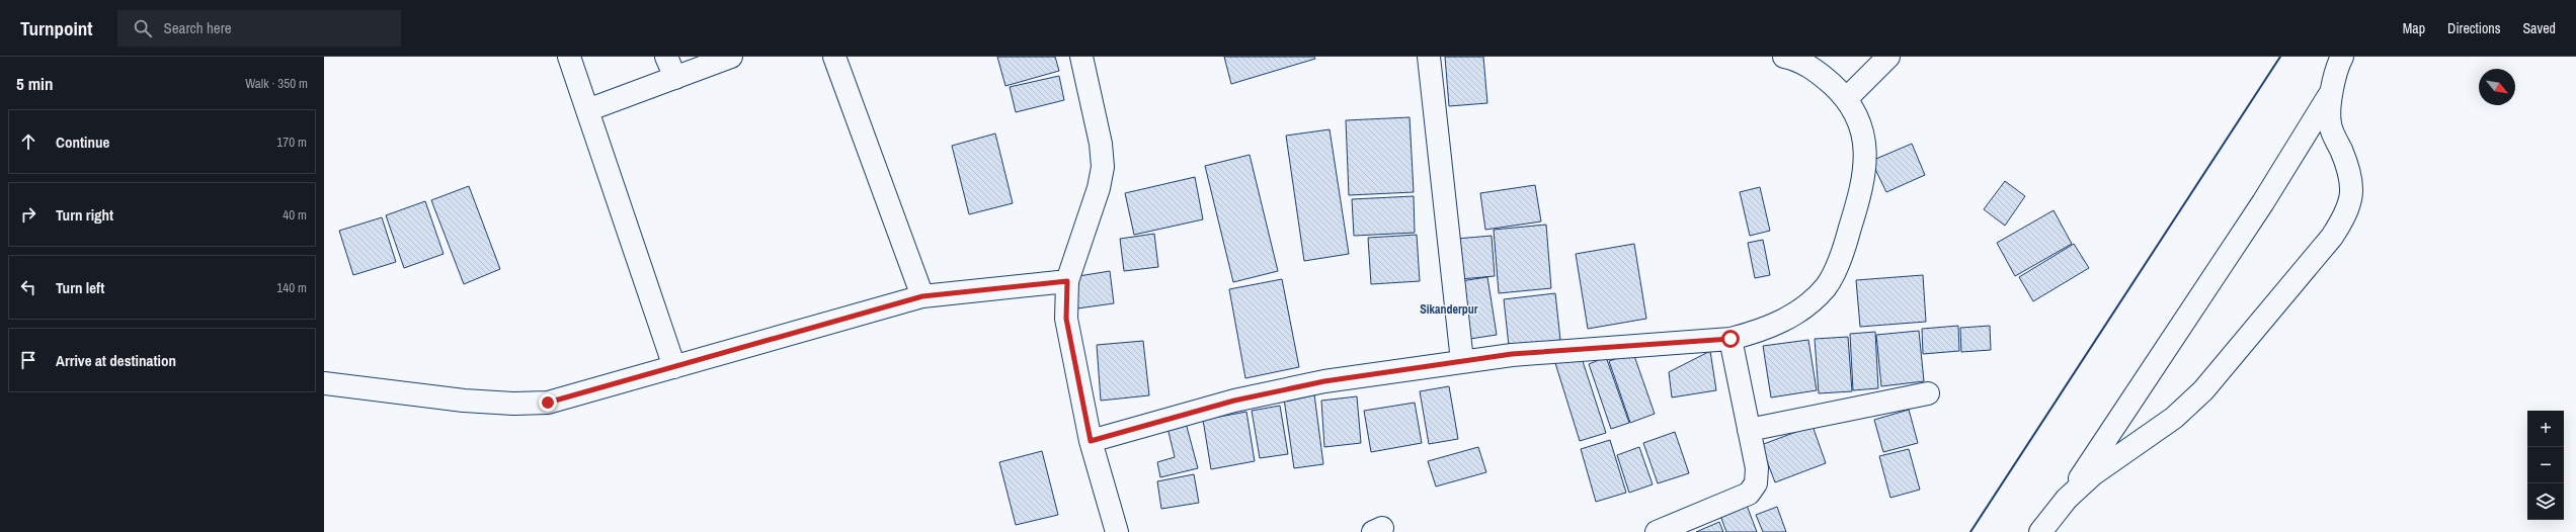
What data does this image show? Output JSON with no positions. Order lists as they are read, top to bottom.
{
  "districts": ["Sikanderpur"],
  "north": "bottom right",
  "page": {
    "header": "Turnpoint",
    "search": "Search here",
    "nav": ["Map", "Directions", "Saved"],
    "heading": ["5 min", "Walk · 350 m"],
    "list": [
      ["Continue", "170 m"],
      ["Turn right", "40 m"],
      ["Turn left", "140 m"],
      "Arrive at destination"
    ],
    "map_buttons": ["+", "−"]
  }
}
